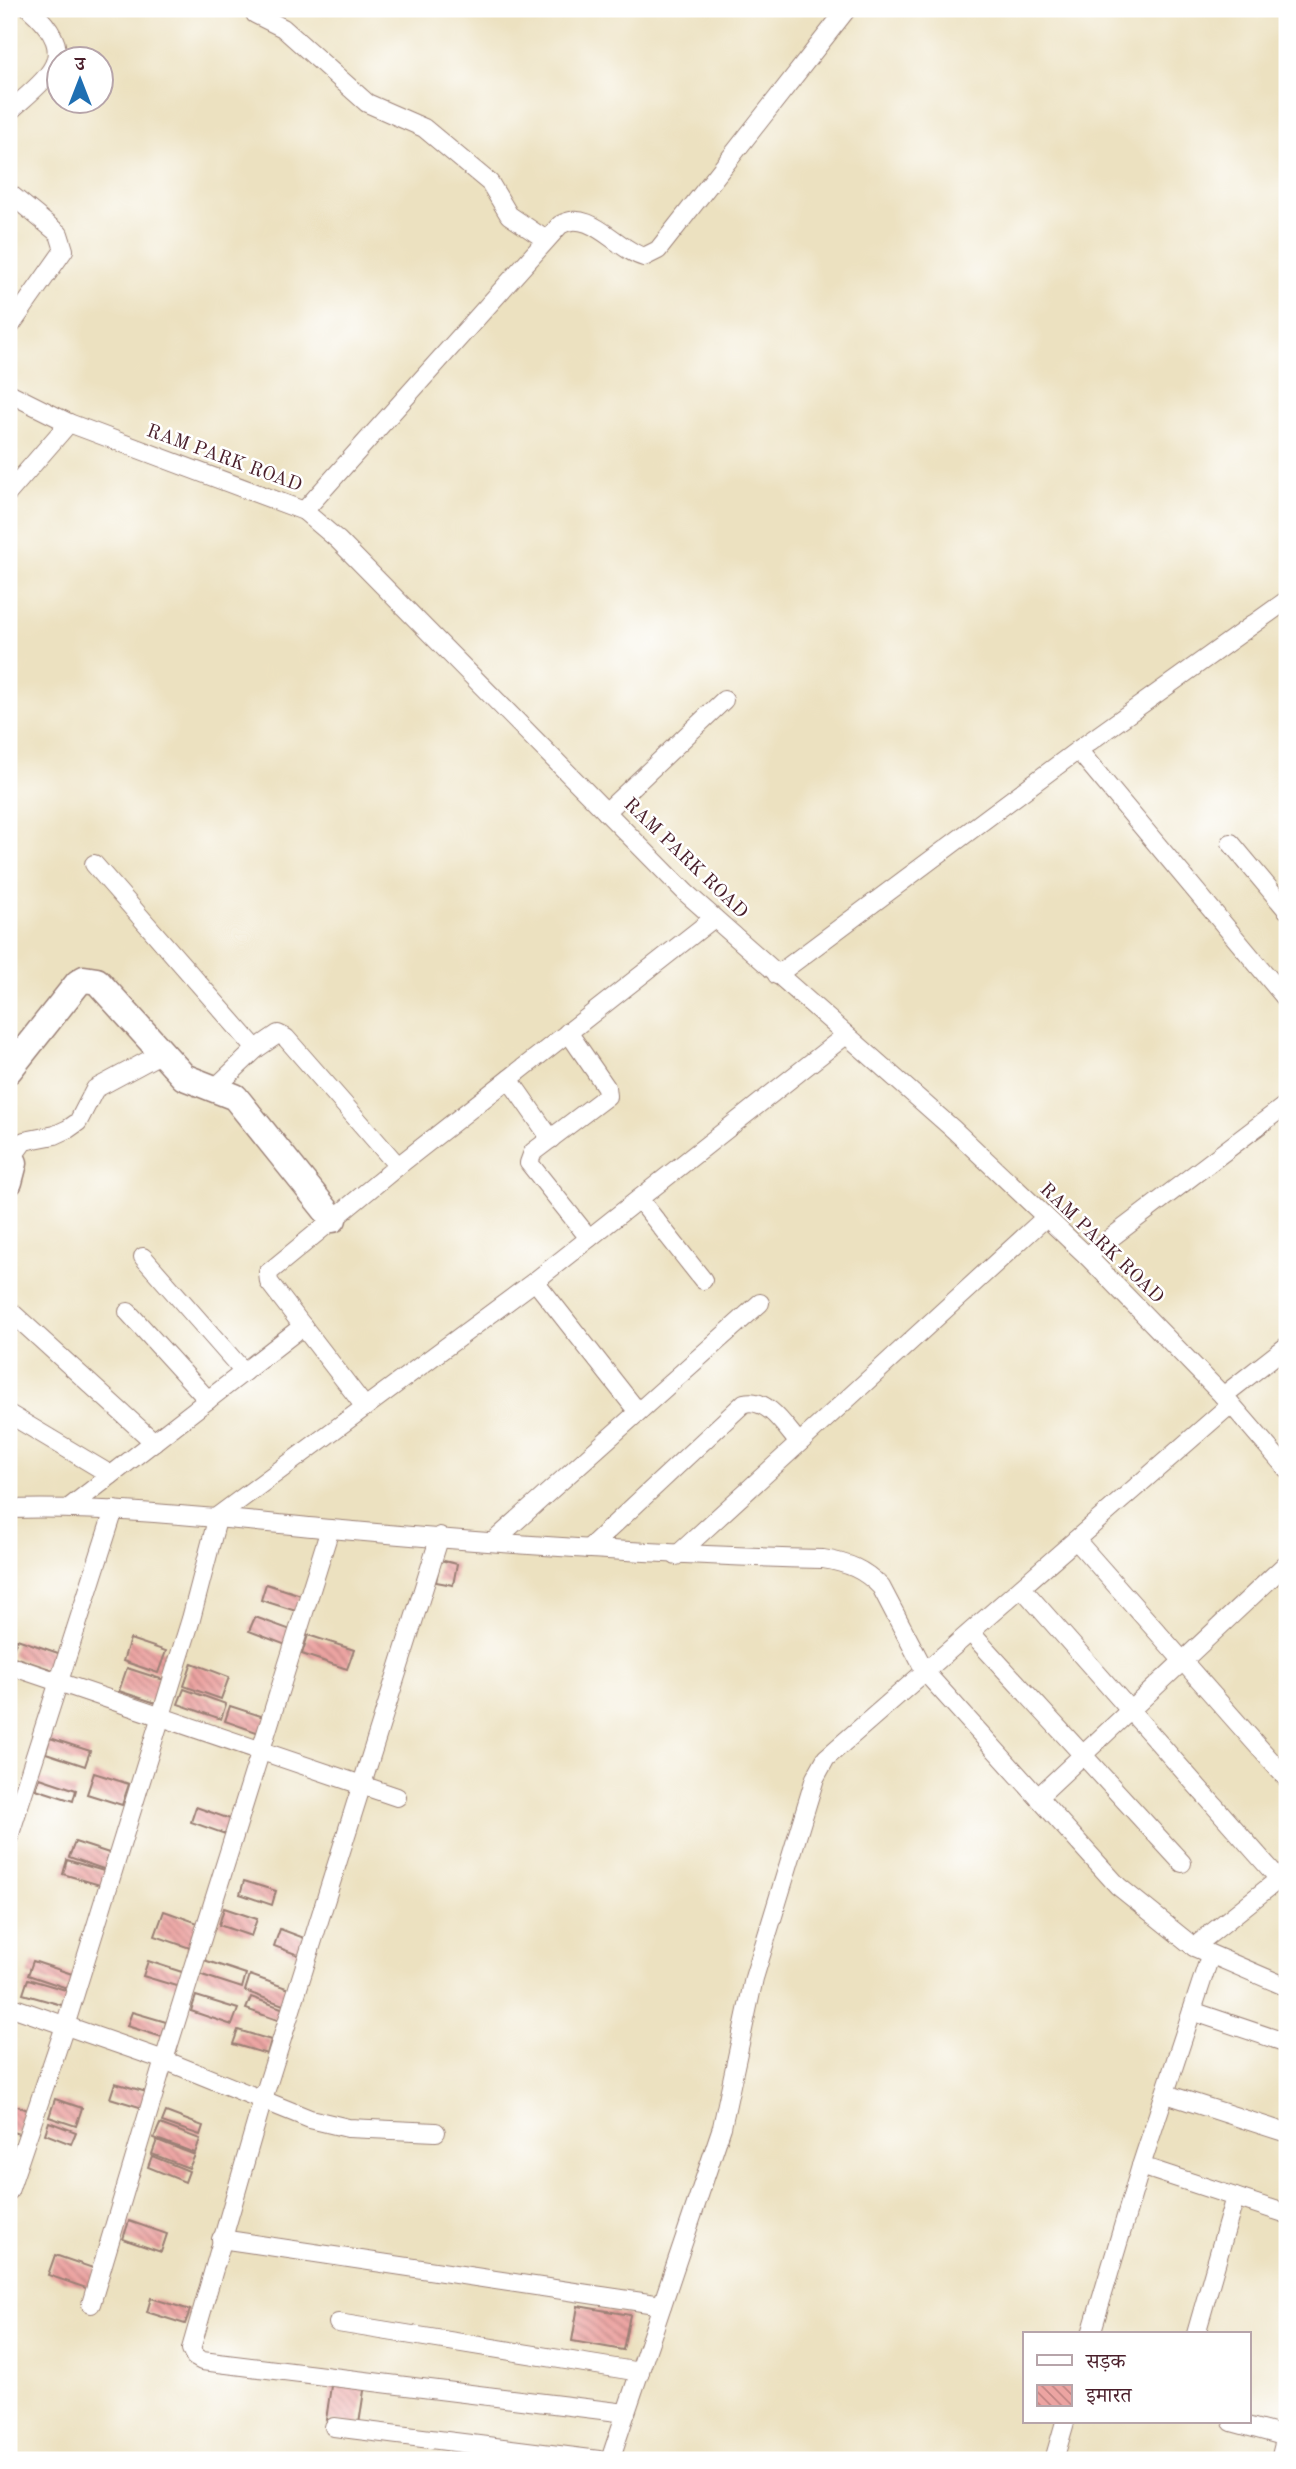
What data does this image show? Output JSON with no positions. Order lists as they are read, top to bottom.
{
  "streets": {
    "street": ["RAM PARK ROAD"]
  },
  "legend": ["सड़क", "इमारत"],
  "north": "top"
}
